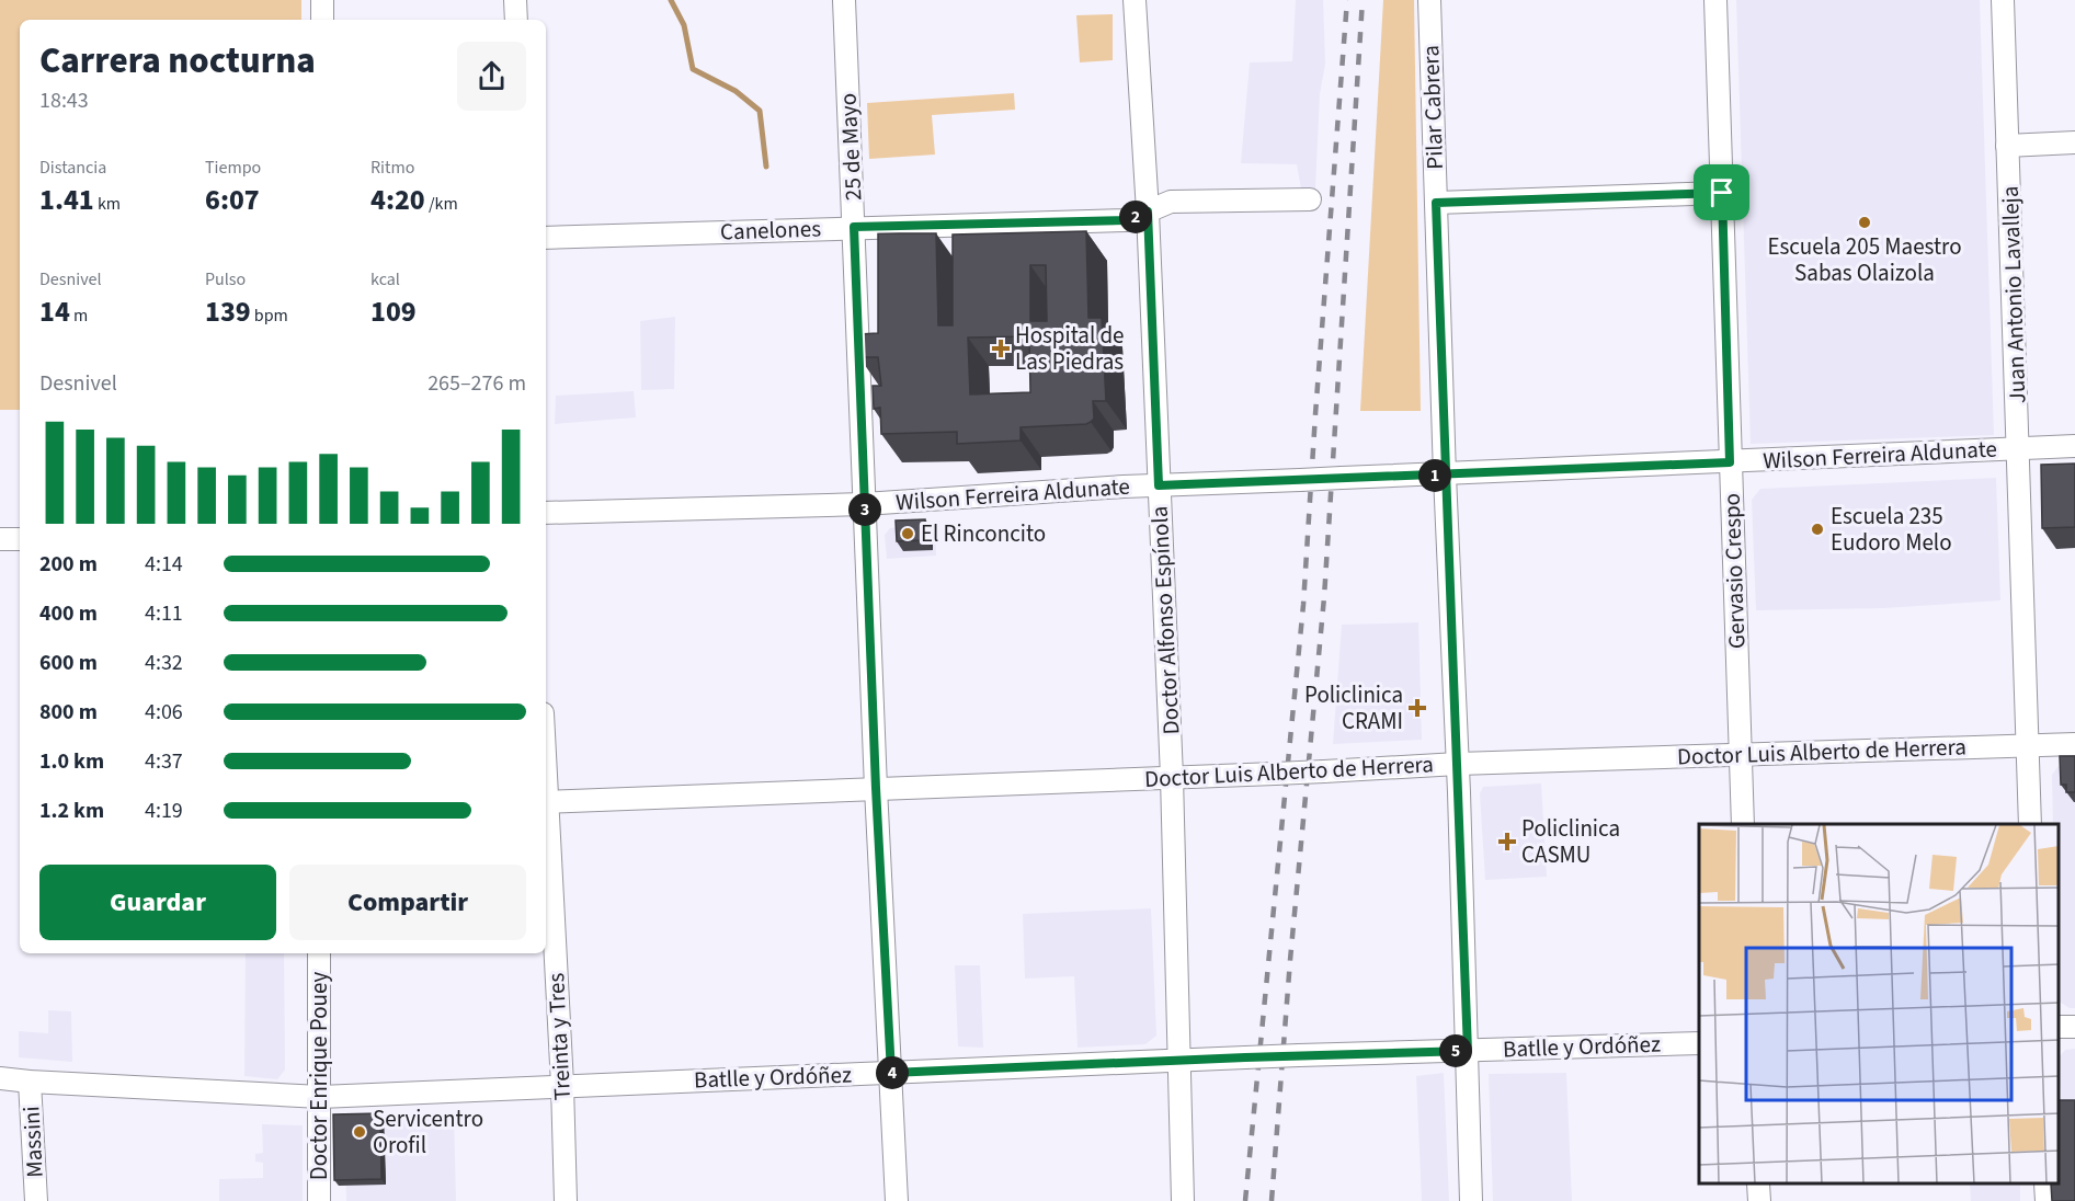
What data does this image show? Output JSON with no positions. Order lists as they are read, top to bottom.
{
  "streets": {
    "street": [
      "Pilar Cabrera",
      "25 de Mayo",
      "Canelones",
      "Juan Antonio Lavalleja",
      "Wilson Ferreira Aldunate",
      "Gervasio Crespo",
      "Doctor Alfonso Espínola",
      "Doctor Luis Alberto de Herrera",
      "Treinta y Tres",
      "Batlle y Ordóñez",
      "Doctor Enrique Pouey",
      "Massini"
    ]
  },
  "crossings": [
    ["Pilar Cabrera", "Wilson Ferreira Aldunate"],
    ["Pilar Cabrera", "Doctor Luis Alberto de Herrera"],
    ["Pilar Cabrera", "Batlle y Ordóñez"],
    ["25 de Mayo", "Canelones"],
    ["25 de Mayo", "Wilson Ferreira Aldunate"],
    ["25 de Mayo", "Doctor Luis Alberto de Herrera"],
    ["25 de Mayo", "Batlle y Ordóñez"],
    ["Canelones", "Doctor Alfonso Espínola"],
    ["Juan Antonio Lavalleja", "Wilson Ferreira Aldunate"],
    ["Juan Antonio Lavalleja", "Doctor Luis Alberto de Herrera"],
    ["Wilson Ferreira Aldunate", "Gervasio Crespo"],
    ["Wilson Ferreira Aldunate", "Doctor Alfonso Espínola"],
    ["Gervasio Crespo", "Doctor Luis Alberto de Herrera"],
    ["Doctor Alfonso Espínola", "Doctor Luis Alberto de Herrera"],
    ["Doctor Alfonso Espínola", "Batlle y Ordóñez"],
    ["Treinta y Tres", "Batlle y Ordóñez"],
    ["Batlle y Ordóñez", "Doctor Enrique Pouey"],
    ["Batlle y Ordóñez", "Massini"]
  ],
  "places": {
    "other": [
      "Escuela 205 Maestro Sabas Olaizola",
      "Escuela 235 Eudoro Melo",
      "El Rinconcito",
      "Servicentro Orofil"
    ],
    "health": ["Hospital de Las Piedras", "Policlinica CRAMI", "Policlinica CASMU"]
  },
  "page": {
    "heading": ["Carrera nocturna", "18:43"],
    "stats": [
      ["Distancia", "1.41 km"],
      ["Tiempo", "6:07"],
      ["Ritmo", "4:20 /km"],
      ["Desnivel", "14 m"],
      ["Pulso", "139 bpm"],
      ["kcal", "109"]
    ],
    "pins": [
      "2",
      "1",
      "3",
      "5",
      "4"
    ],
    "chart": ["Desnivel", "265–276 m"],
    "list": [
      {
        "name": "200 m",
        "note": "4:14"
      },
      {
        "name": "400 m",
        "note": "4:11"
      },
      {
        "name": "600 m",
        "note": "4:32"
      },
      {
        "name": "800 m",
        "note": "4:06"
      },
      {
        "name": "1.0 km",
        "note": "4:37"
      },
      {
        "name": "1.2 km",
        "note": "4:19"
      }
    ],
    "buttons": ["Guardar", "Compartir"]
  }
}
